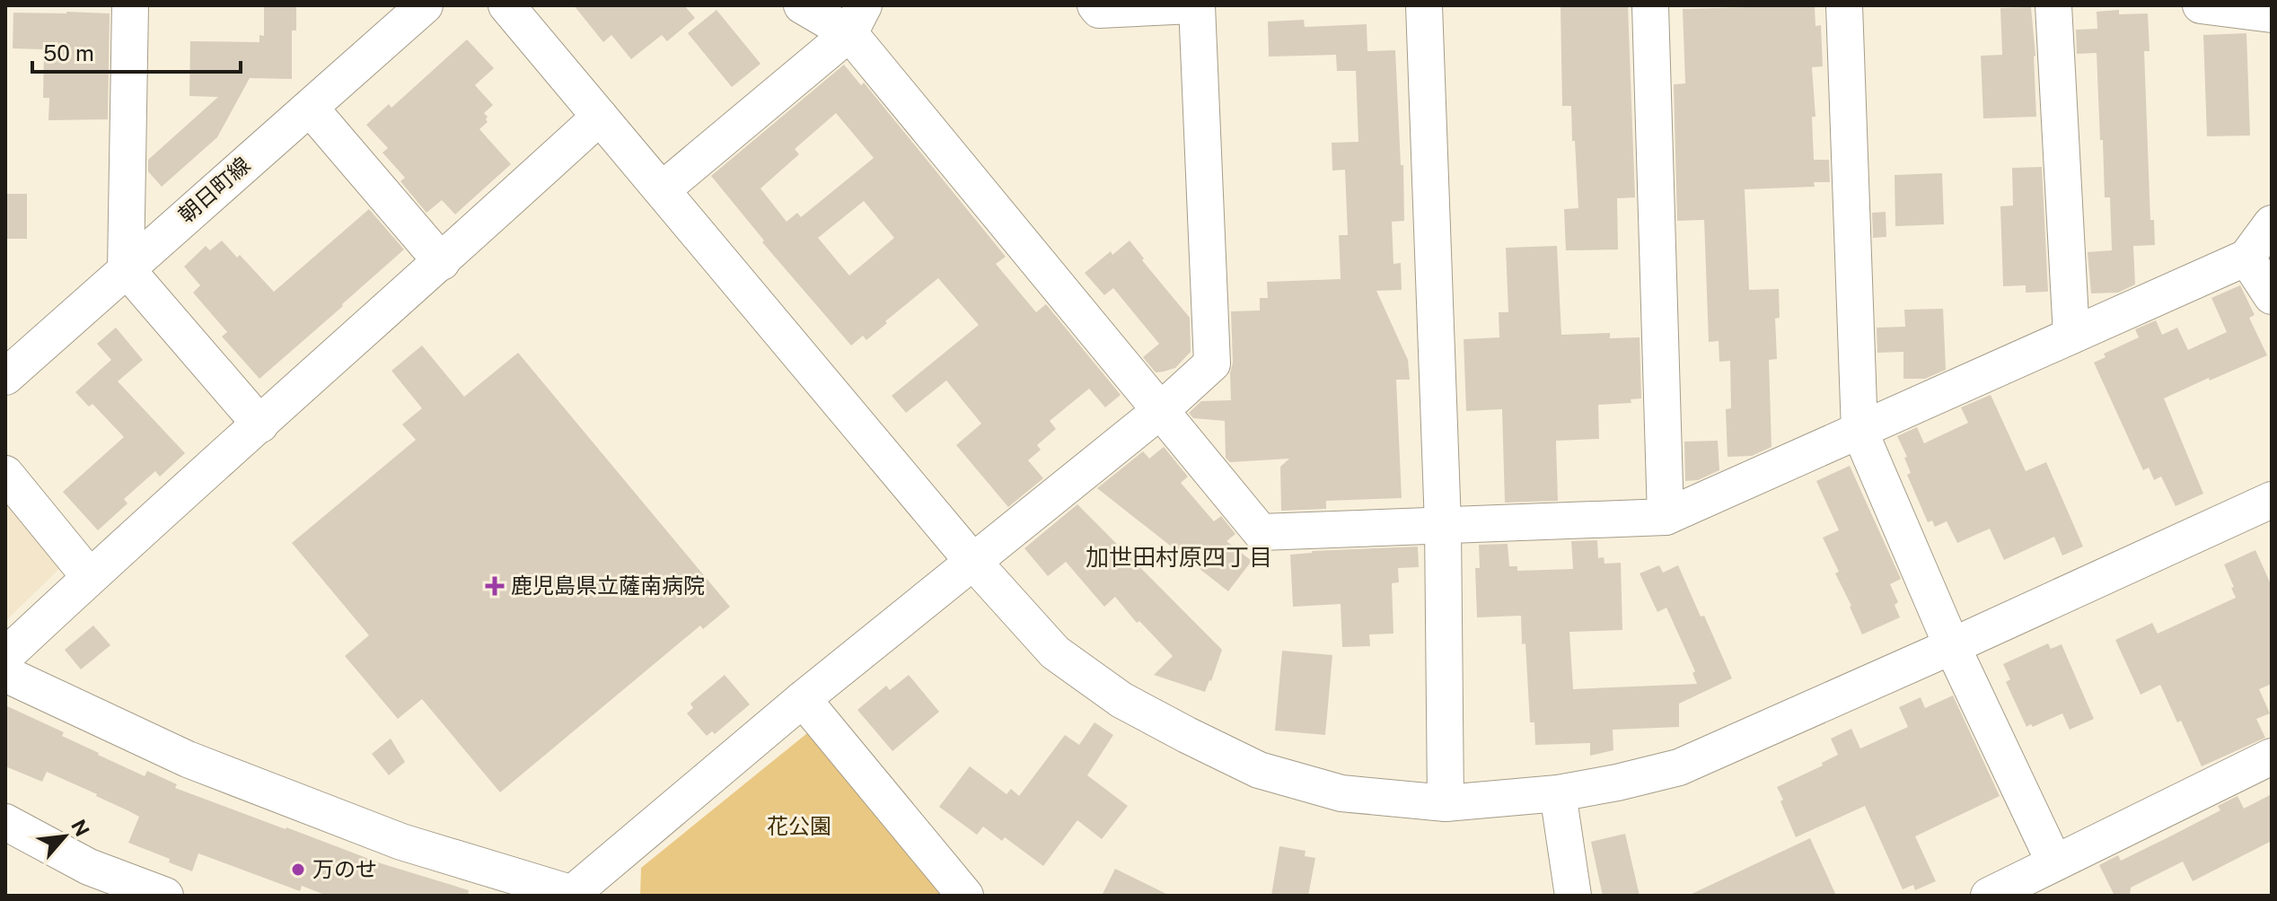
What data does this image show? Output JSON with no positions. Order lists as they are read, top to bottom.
{
  "streets": {
    "street": ["朝日町線"]
  },
  "districts": ["加世田村原四丁目"],
  "parks": ["花公園"],
  "places": {
    "health": ["鹿児島県立薩南病院"],
    "other": ["万のせ"]
  },
  "scale_bar": "50 m",
  "north": "top right"
}
